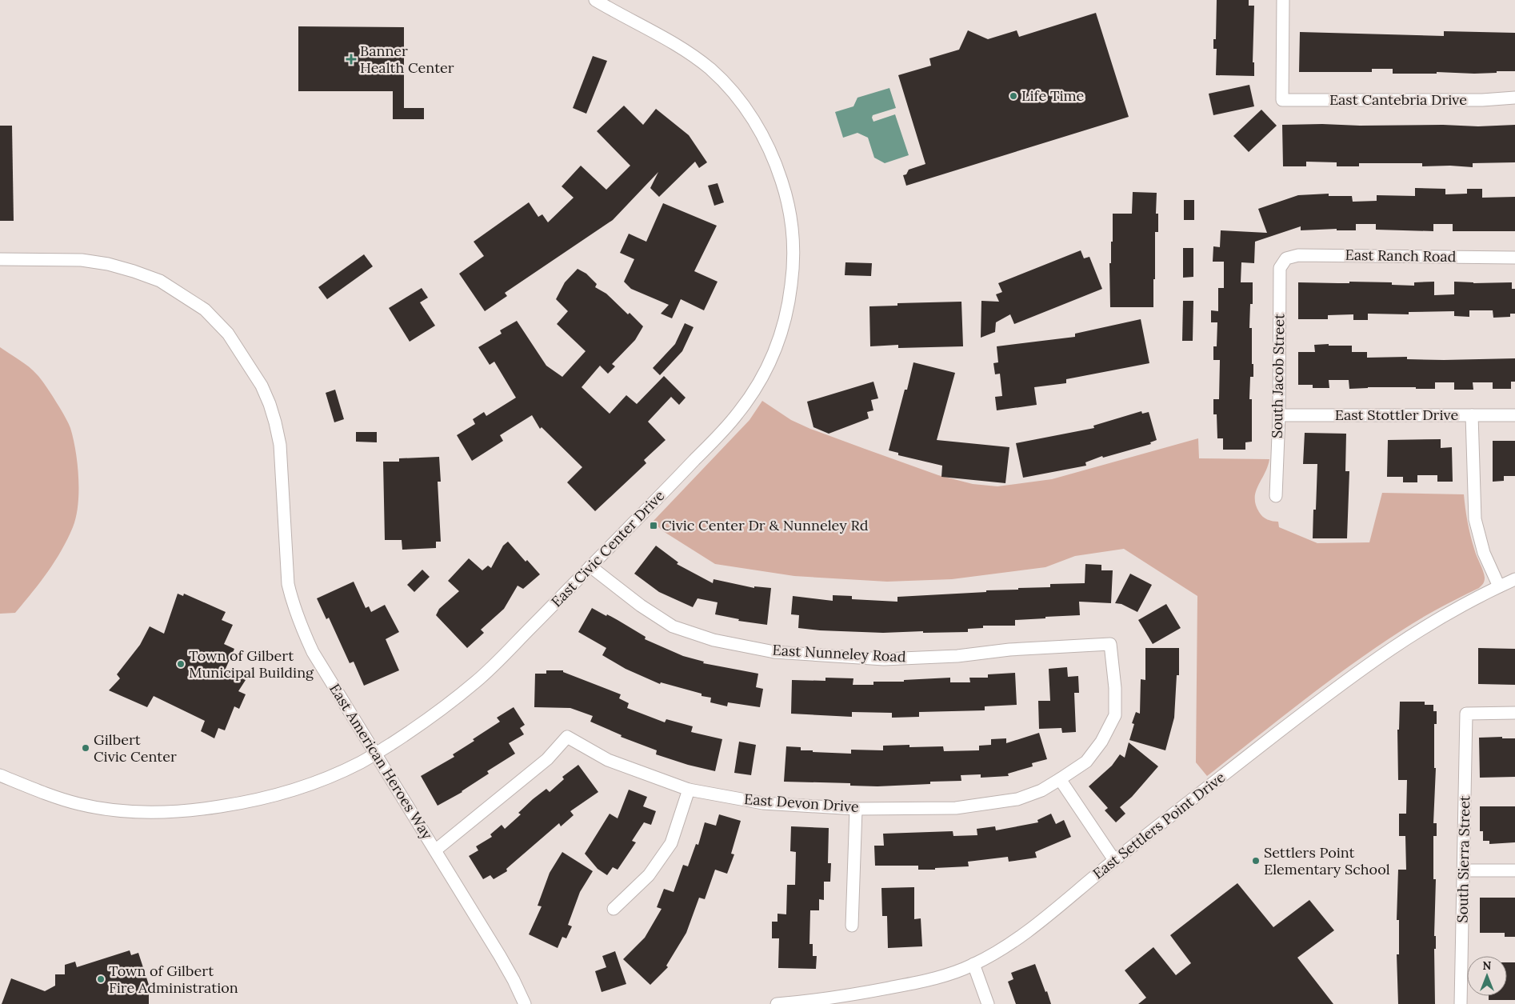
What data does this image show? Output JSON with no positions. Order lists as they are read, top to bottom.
{
  "streets": {
    "street": [
      "East Cantebria Drive",
      "East Ranch Road",
      "South Jacob Street",
      "East Stottler Drive",
      "East Civic Center Drive",
      "East Nunneley Road",
      "East American Heroes Way",
      "East Devon Drive",
      "East Settlers Point Drive",
      "South Sierra Street"
    ]
  },
  "crossings": [
    ["East Ranch Road", "South Jacob Street"],
    ["South Jacob Street", "East Stottler Drive"],
    ["East Civic Center Drive", "East Nunneley Road"],
    ["East Civic Center Drive", "East American Heroes Way"],
    ["East Nunneley Road", "East Devon Drive"],
    ["East American Heroes Way", "East Devon Drive"]
  ],
  "places": {
    "health": ["Banner Health Center"],
    "other": [
      "Life Time",
      "Town of Gilbert Municipal Building",
      "Gilbert Civic Center",
      "Settlers Point Elementary School",
      "Town of Gilbert Fire Administration"
    ],
    "transit": ["Civic Center Dr & Nunneley Rd"]
  },
  "north": "top"
}
